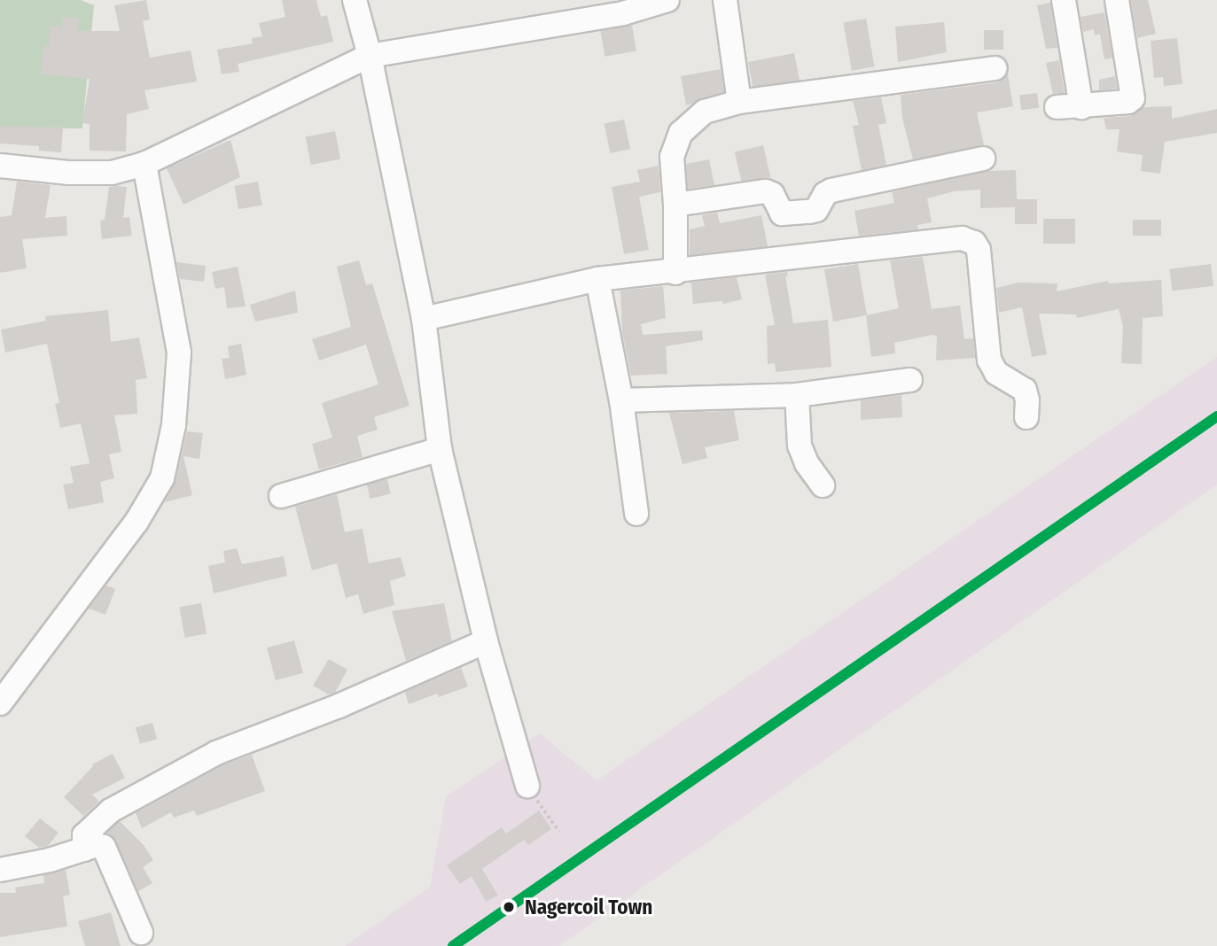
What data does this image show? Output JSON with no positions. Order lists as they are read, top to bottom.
{
  "places": ["Nagercoil Town"]
}
